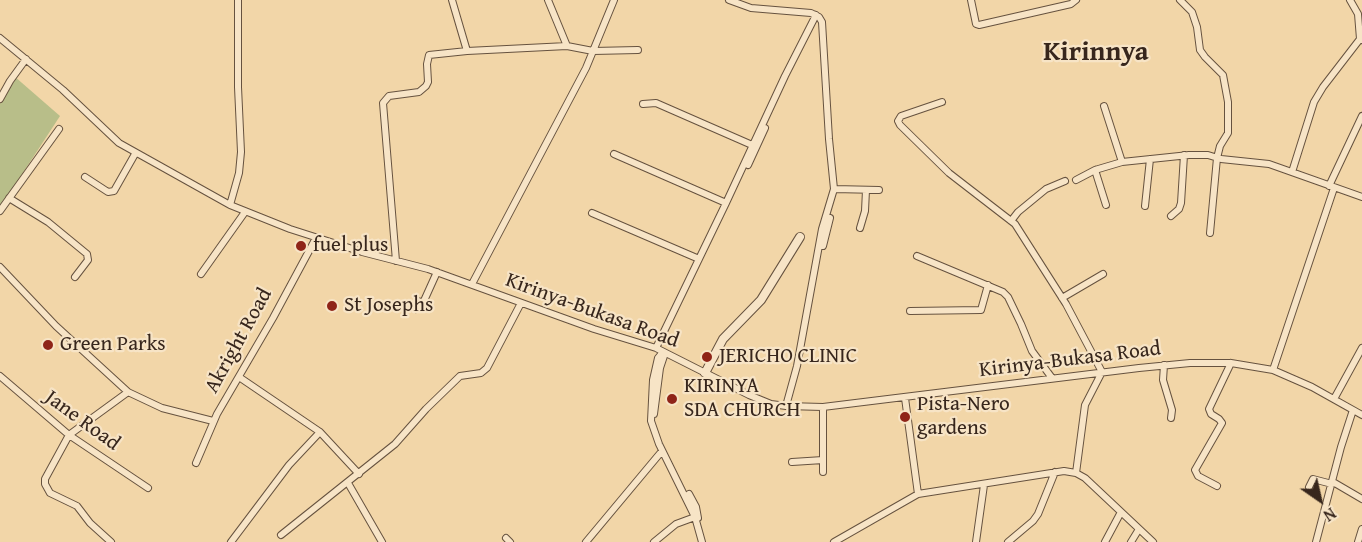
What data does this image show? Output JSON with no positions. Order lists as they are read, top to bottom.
{
  "streets": {
    "street": ["Kirinya-Bukasa Road", "Akright Road", "Jane Road"]
  },
  "crossings": [
    ["Kirinya-Bukasa Road", "Akright Road"]
  ],
  "districts": ["Kirinnya"],
  "places": [
    "fuel plus",
    "St Josephs",
    "Green Parks",
    "JERICHO CLINIC",
    "KIRINYA SDA CHURCH",
    "Pista-Nero gardens"
  ],
  "north": "bottom right"
}
